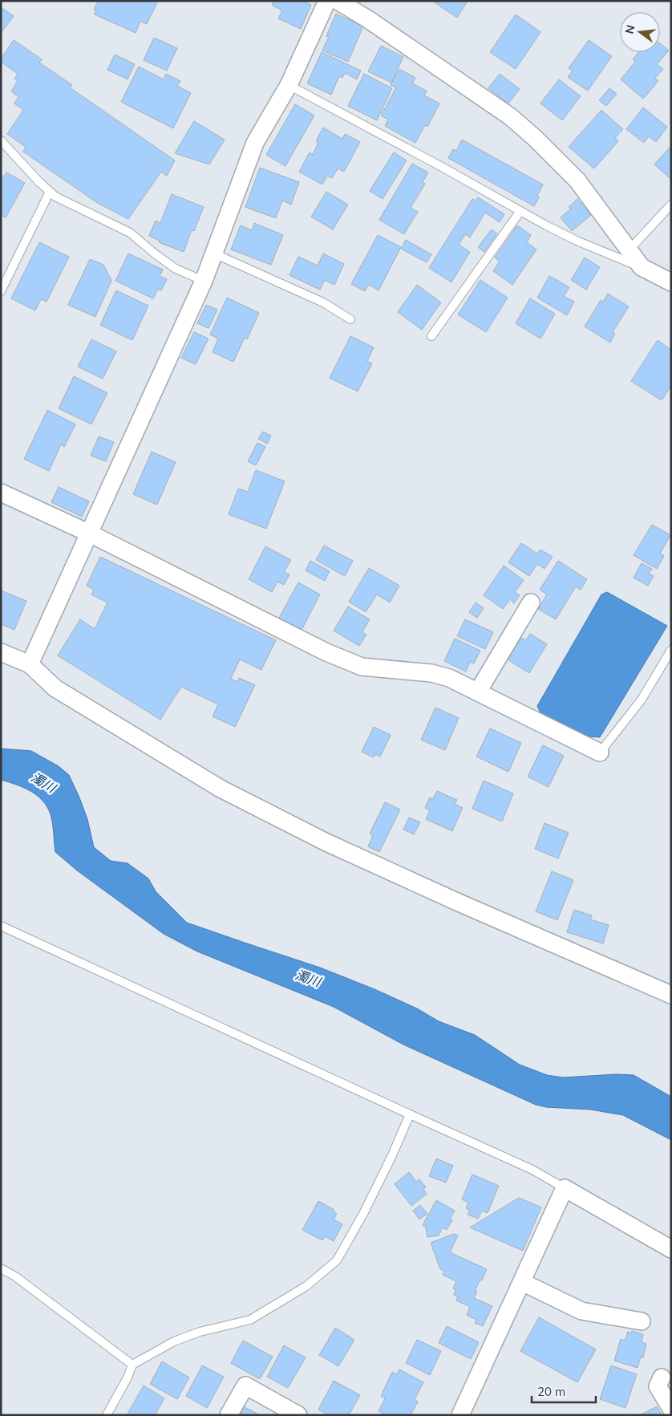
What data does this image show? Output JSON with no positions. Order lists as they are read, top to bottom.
{
  "water": ["濁川"],
  "scale_bar": "20 m",
  "north": "left"
}
